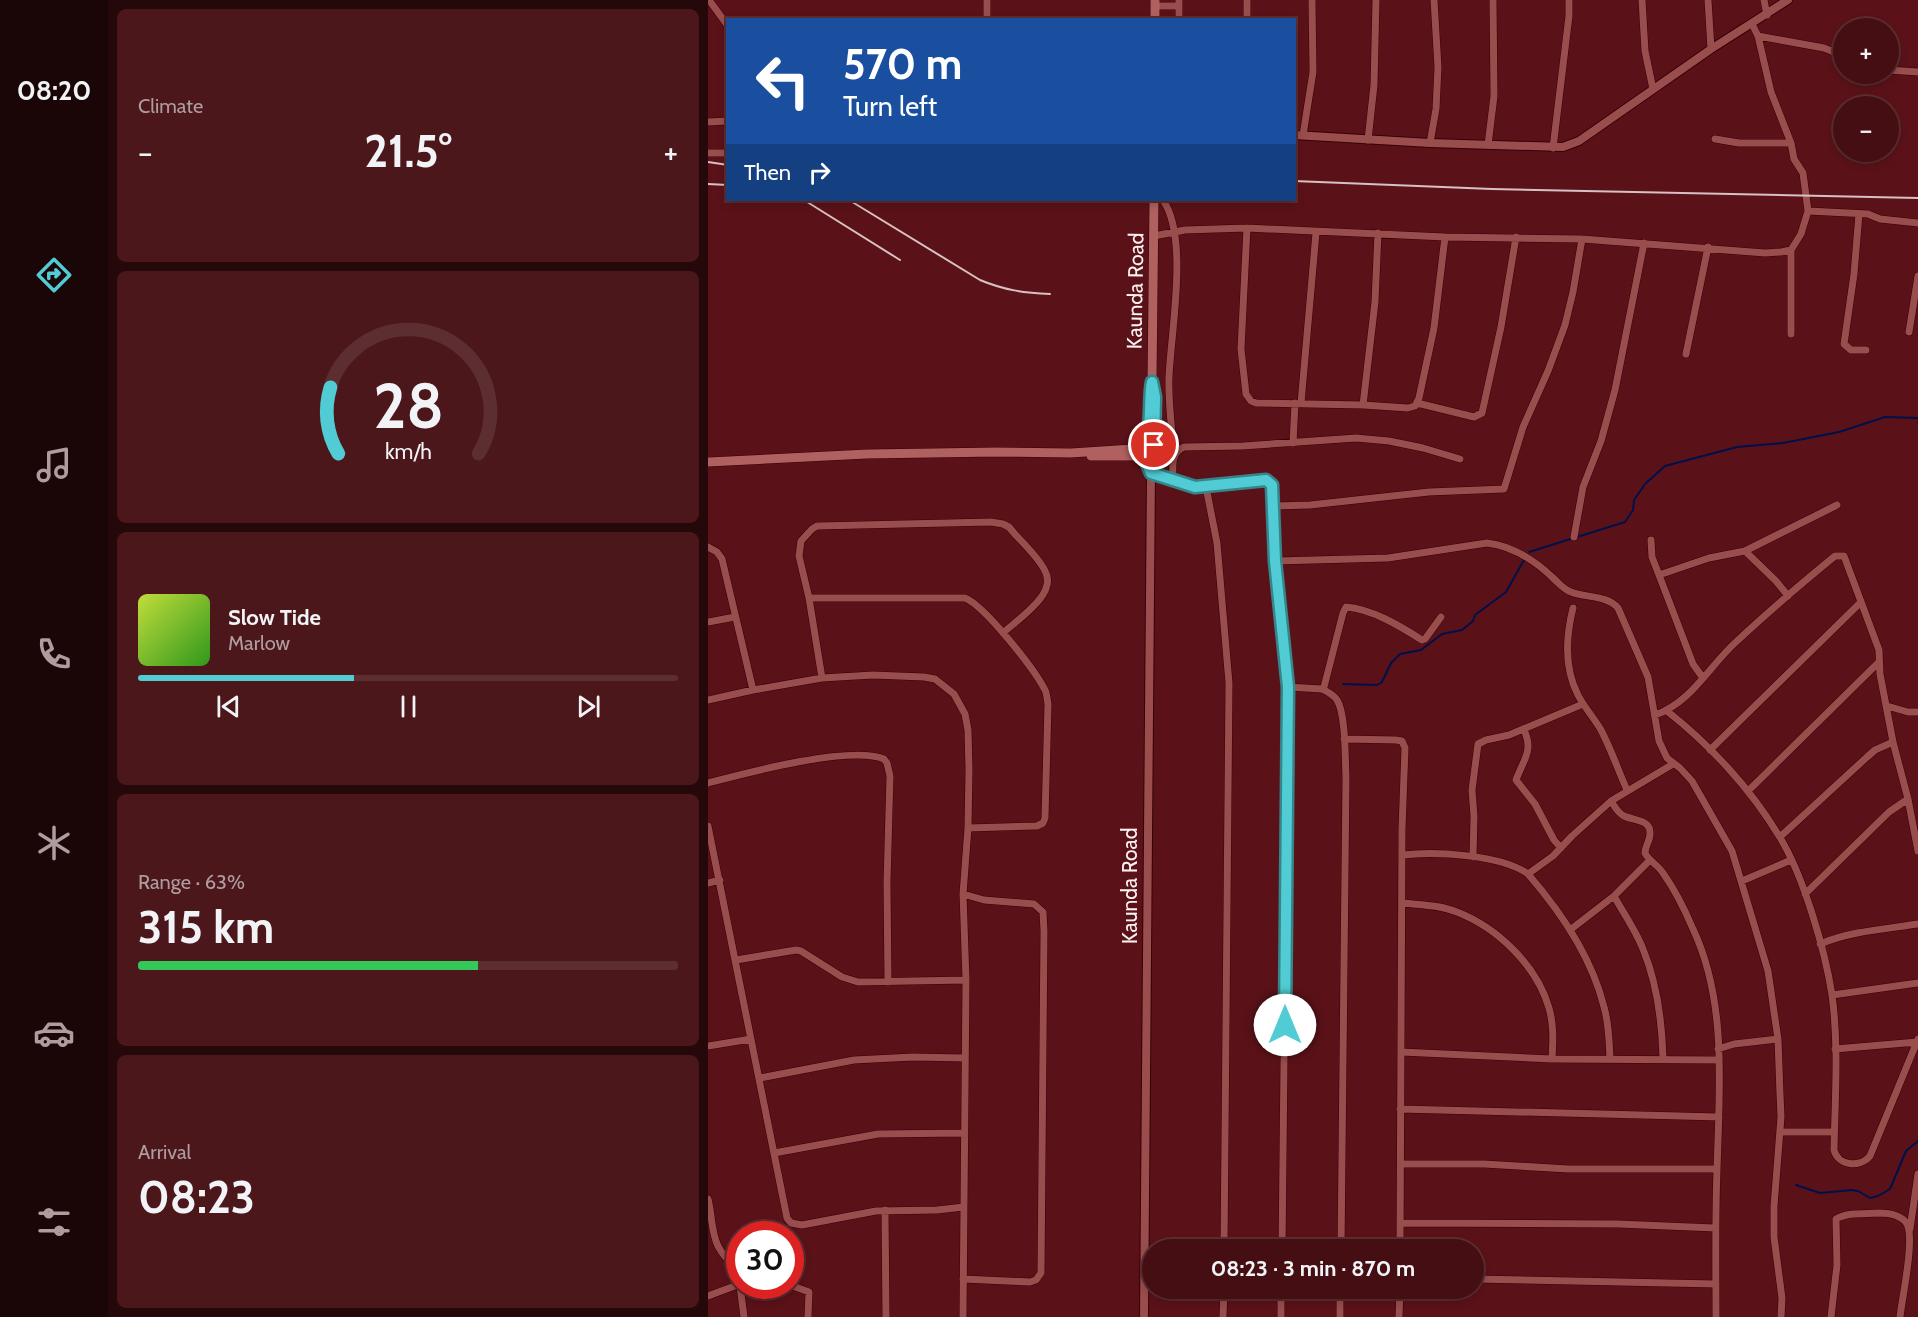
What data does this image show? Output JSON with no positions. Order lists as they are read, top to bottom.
{
  "streets": {
    "main road": ["Kaunda Road"]
  },
  "page": {
    "tabs": "08:20",
    "tile": [
      "Climate",
      ["Range · 63%", "315 km"],
      ["Arrival", "08:23"]
    ],
    "map_buttons": ["+", "−"],
    "turn": ["570 m", "Turn left"],
    "heat": ["−", "21.5°", "+"],
    "then": "Then",
    "song": ["Slow Tide", "Marlow"],
    "limit": "30",
    "trip": "08:23 · 3 min · 870 m",
    "gauge": ["28", "km/h"]
  }
}
